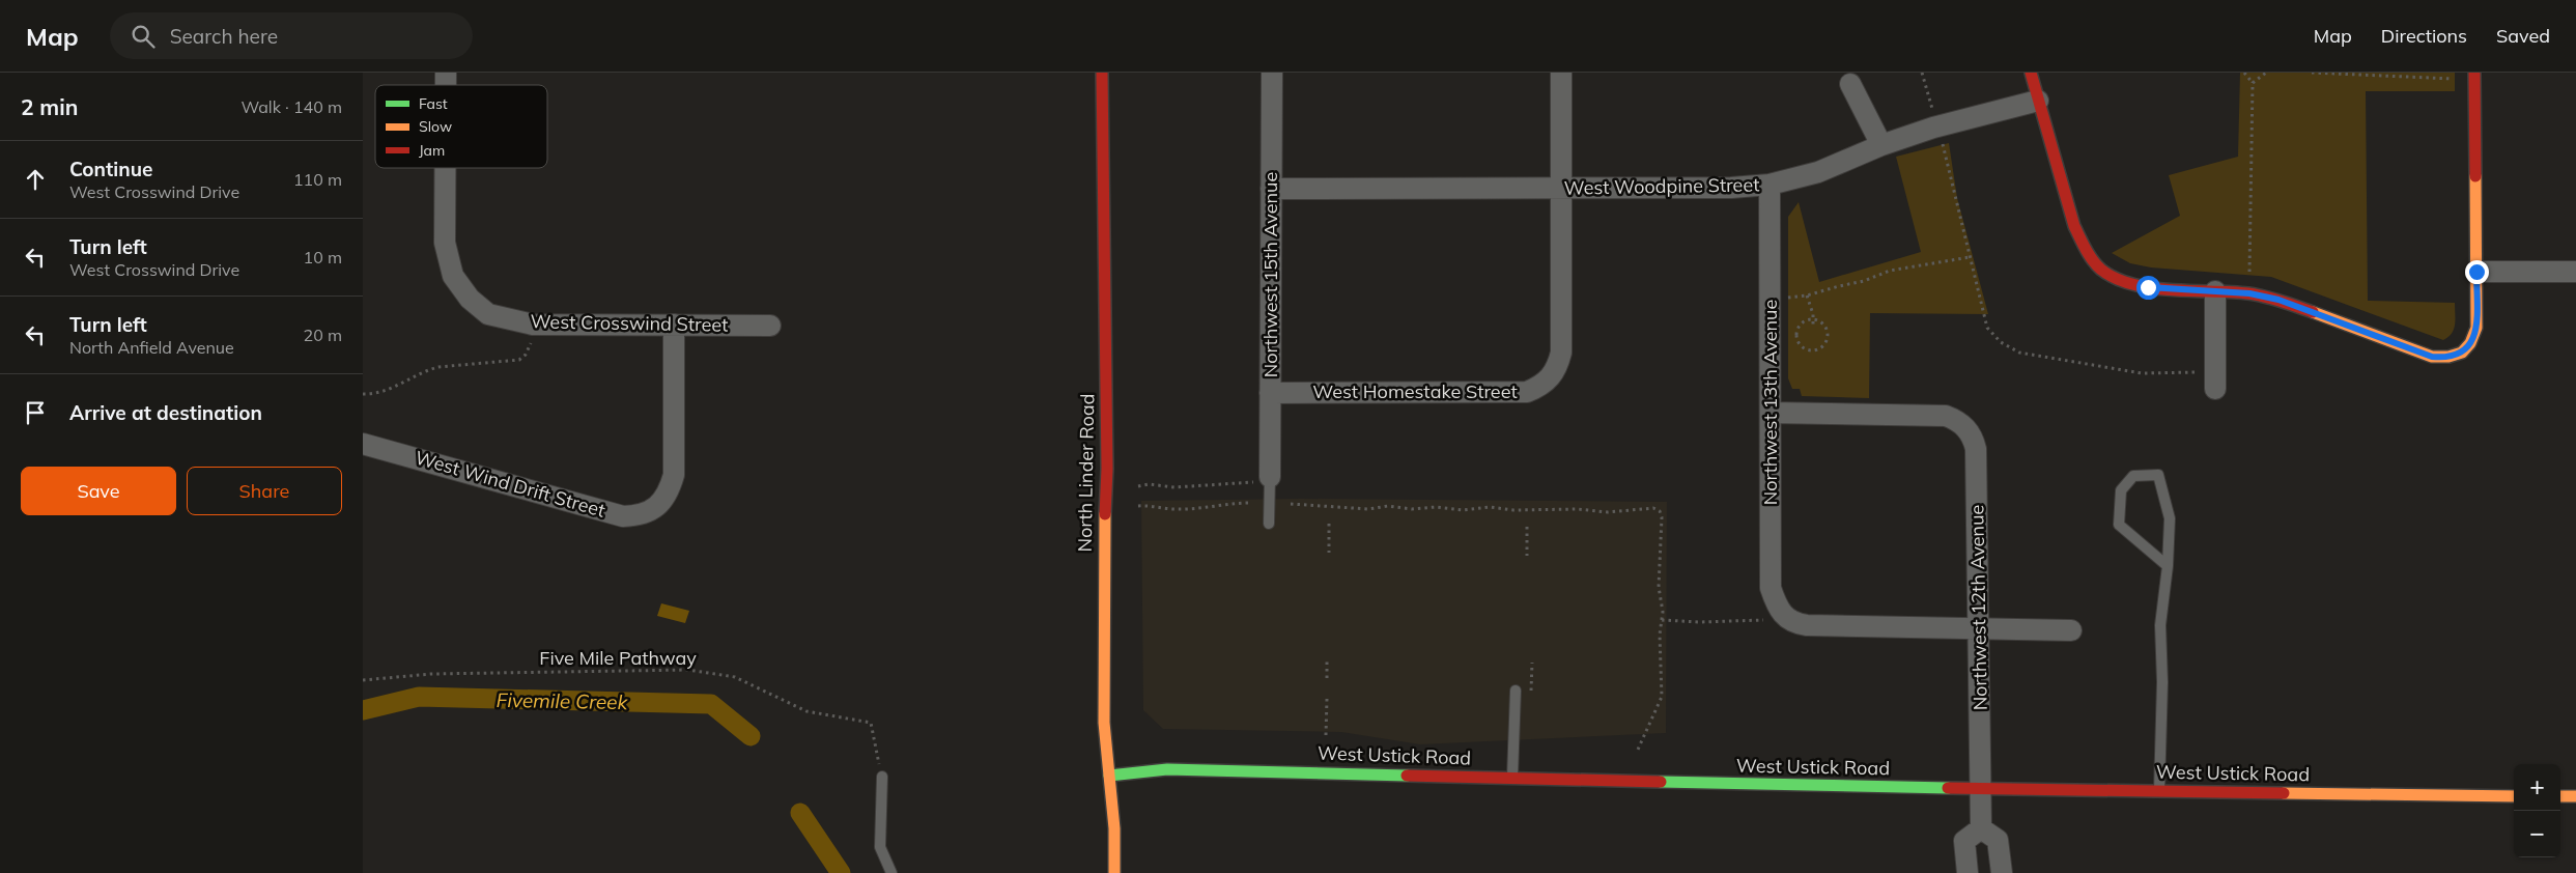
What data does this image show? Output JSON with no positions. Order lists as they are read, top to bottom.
{
  "streets": {
    "main road": ["North Linder Road", "West Ustick Road"],
    "street": [
      "West Woodpine Street",
      "Northwest 15th Avenue",
      "West Crosswind Street",
      "West Homestake Street",
      "Northwest 13th Avenue",
      "West Wind Drift Street",
      "Northwest 12th Avenue"
    ],
    "path": ["Five Mile Pathway"]
  },
  "crossings": [
    ["West Woodpine Street", "Northwest 15th Avenue"],
    ["West Woodpine Street", "West Homestake Street"],
    ["West Woodpine Street", "Northwest 13th Avenue"],
    ["Northwest 15th Avenue", "West Homestake Street"],
    ["West Crosswind Street", "West Wind Drift Street"],
    ["Northwest 13th Avenue", "Northwest 12th Avenue"],
    ["North Linder Road", "West Ustick Road"],
    ["Northwest 12th Avenue", "West Ustick Road"]
  ],
  "water": ["Fivemile Creek"],
  "legend": ["Fast", "Slow", "Jam"],
  "page": {
    "header": "Map",
    "search": "Search here",
    "nav": ["Map", "Directions", "Saved"],
    "heading": ["2 min", "Walk · 140 m"],
    "list": [
      ["Continue", "West Crosswind Drive", "110 m"],
      ["Turn left", "West Crosswind Drive", "10 m"],
      ["Turn left", "North Anfield Avenue", "20 m"],
      "Arrive at destination"
    ],
    "buttons": ["Save", "Share"],
    "map_buttons": ["+", "−"]
  }
}
